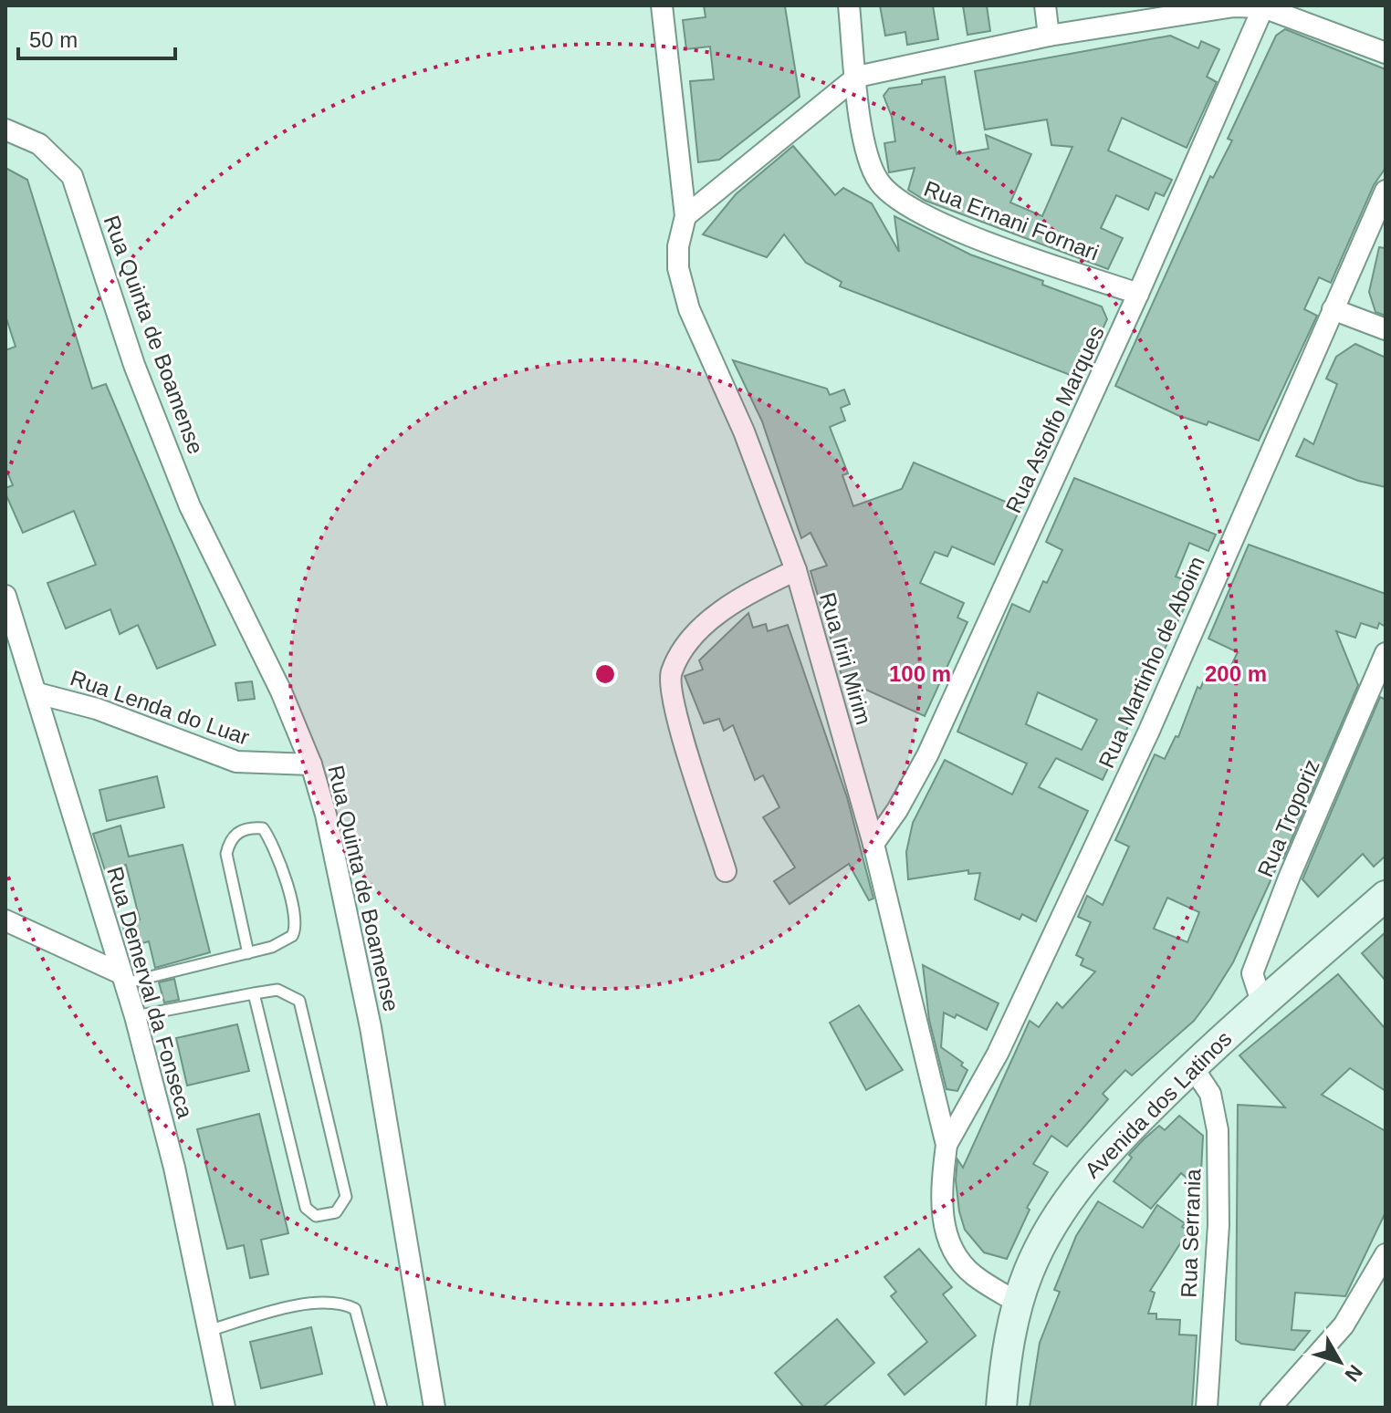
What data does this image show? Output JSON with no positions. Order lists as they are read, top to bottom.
{
  "streets": {
    "main road": ["Avenida dos Latinos"],
    "street": [
      "Rua Ernani Fornari",
      "Rua Quinta de Boamense",
      "Rua Astolfo Marques",
      "Rua Iriri Mirim",
      "Rua Martinho de Aboim",
      "Rua Lenda do Luar",
      "Rua Troporiz",
      "Rua Demerval da Fonseca",
      "Rua Serrania"
    ]
  },
  "crossings": [
    ["Rua Ernani Fornari", "Rua Astolfo Marques"],
    ["Rua Quinta de Boamense", "Rua Lenda do Luar"],
    ["Rua Astolfo Marques", "Rua Iriri Mirim"],
    ["Rua Iriri Mirim", "Rua Martinho de Aboim"],
    ["Rua Iriri Mirim", "Avenida dos Latinos"],
    ["Rua Lenda do Luar", "Rua Demerval da Fonseca"],
    ["Rua Troporiz", "Avenida dos Latinos"],
    ["Avenida dos Latinos", "Rua Serrania"]
  ],
  "scale_bar": "50 m",
  "north": "bottom right",
  "rings": ["100 m", "200 m"]
}
